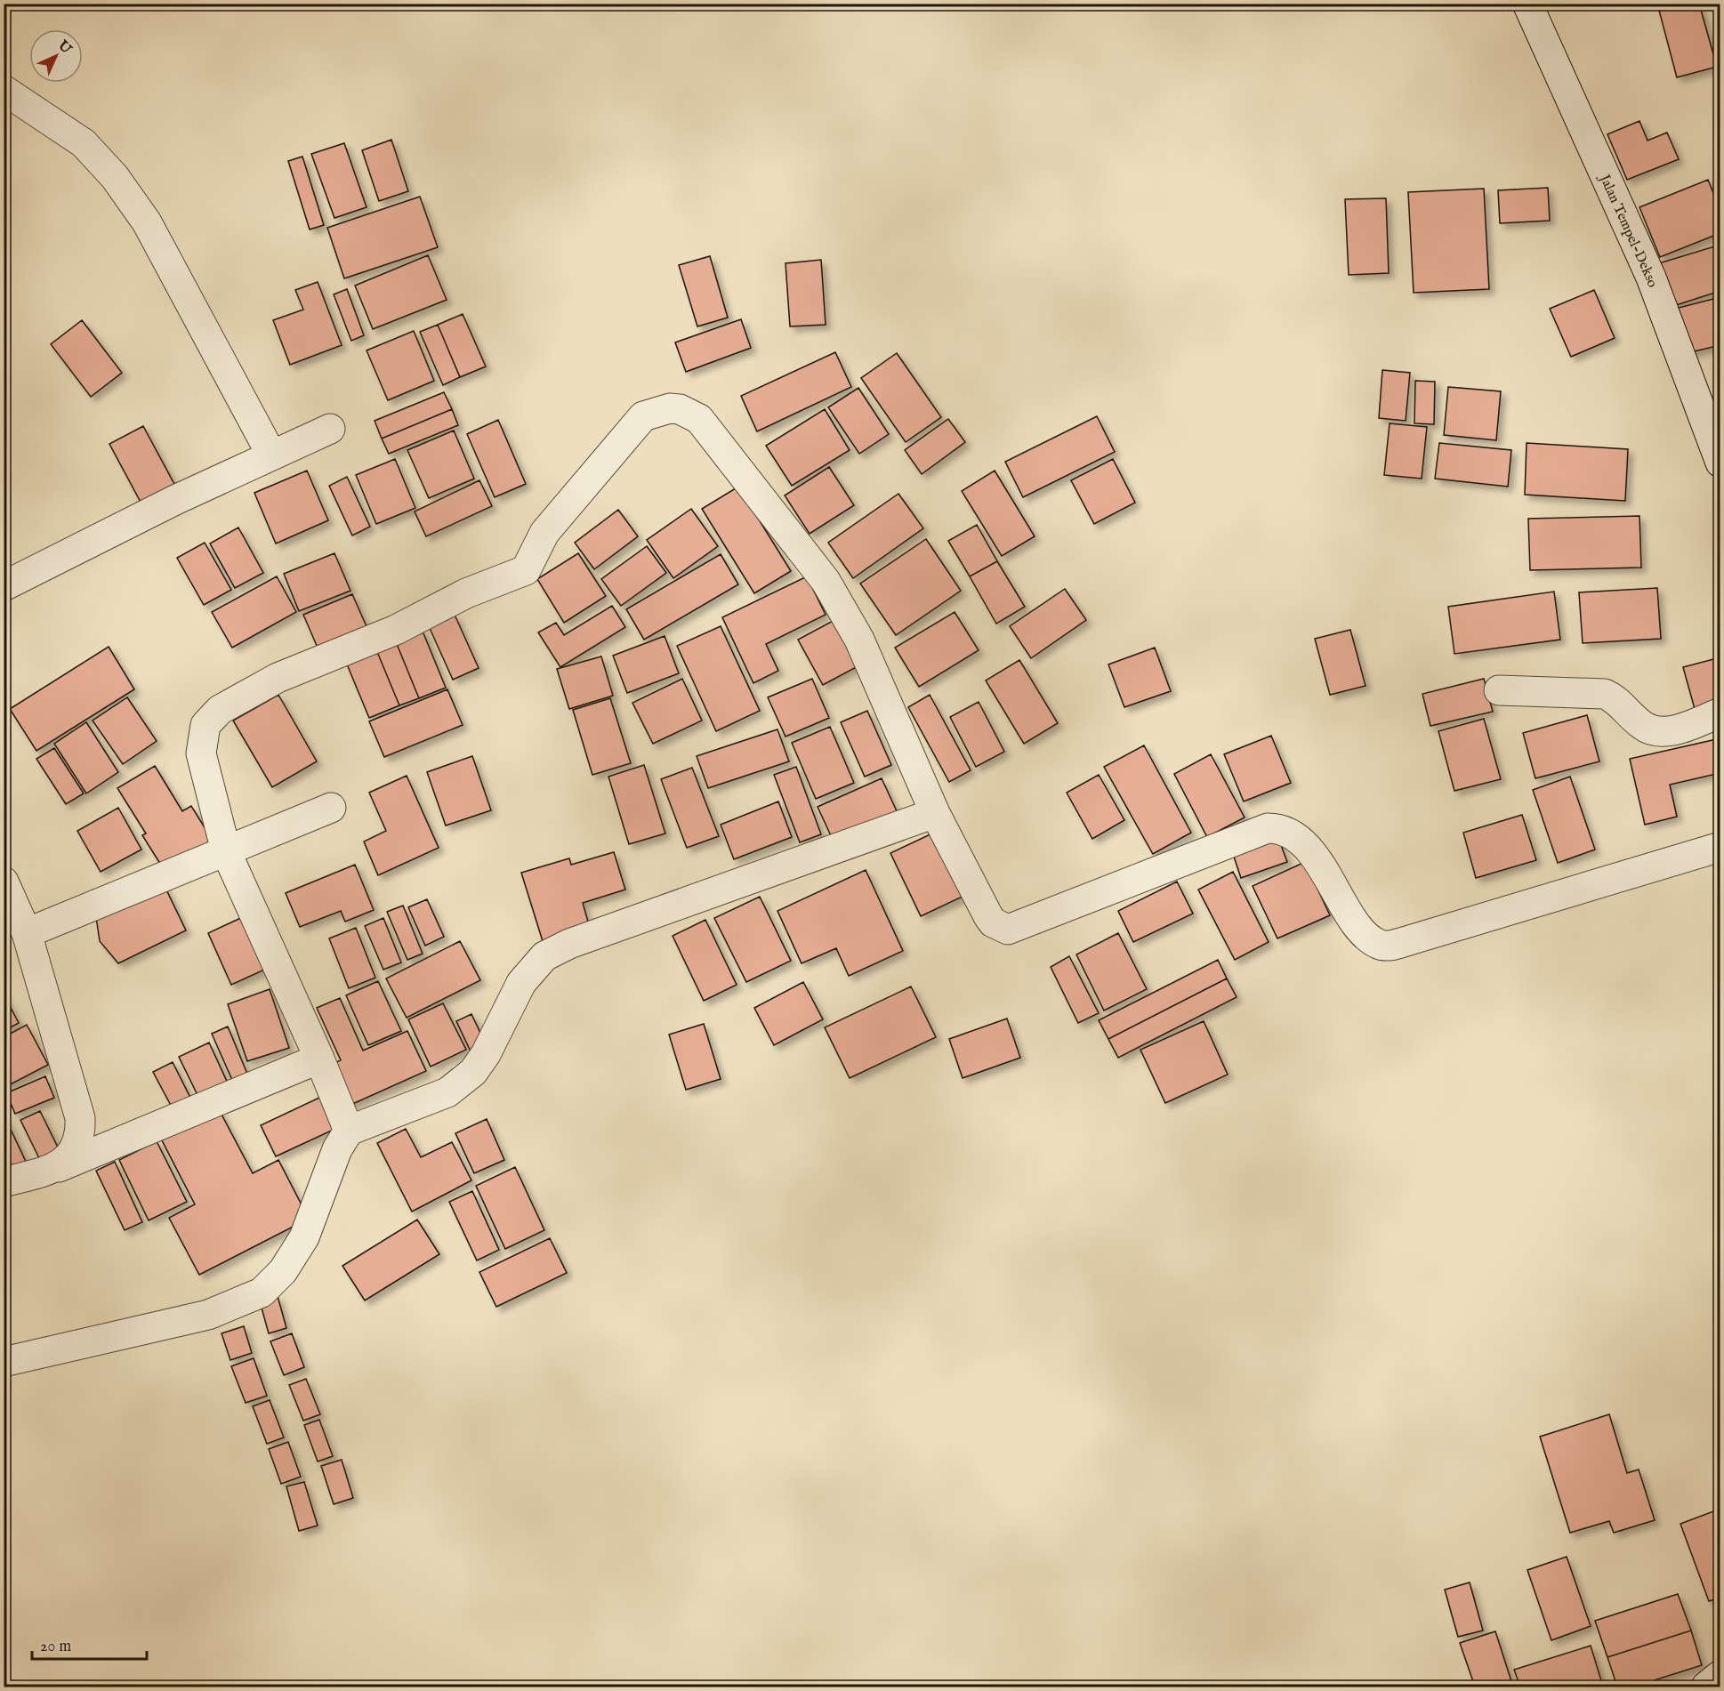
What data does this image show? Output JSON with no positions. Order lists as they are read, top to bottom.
{
  "streets": {
    "street": ["Jalan Tempel-Dekso"]
  },
  "scale_bar": "20 m",
  "north": "top right"
}
